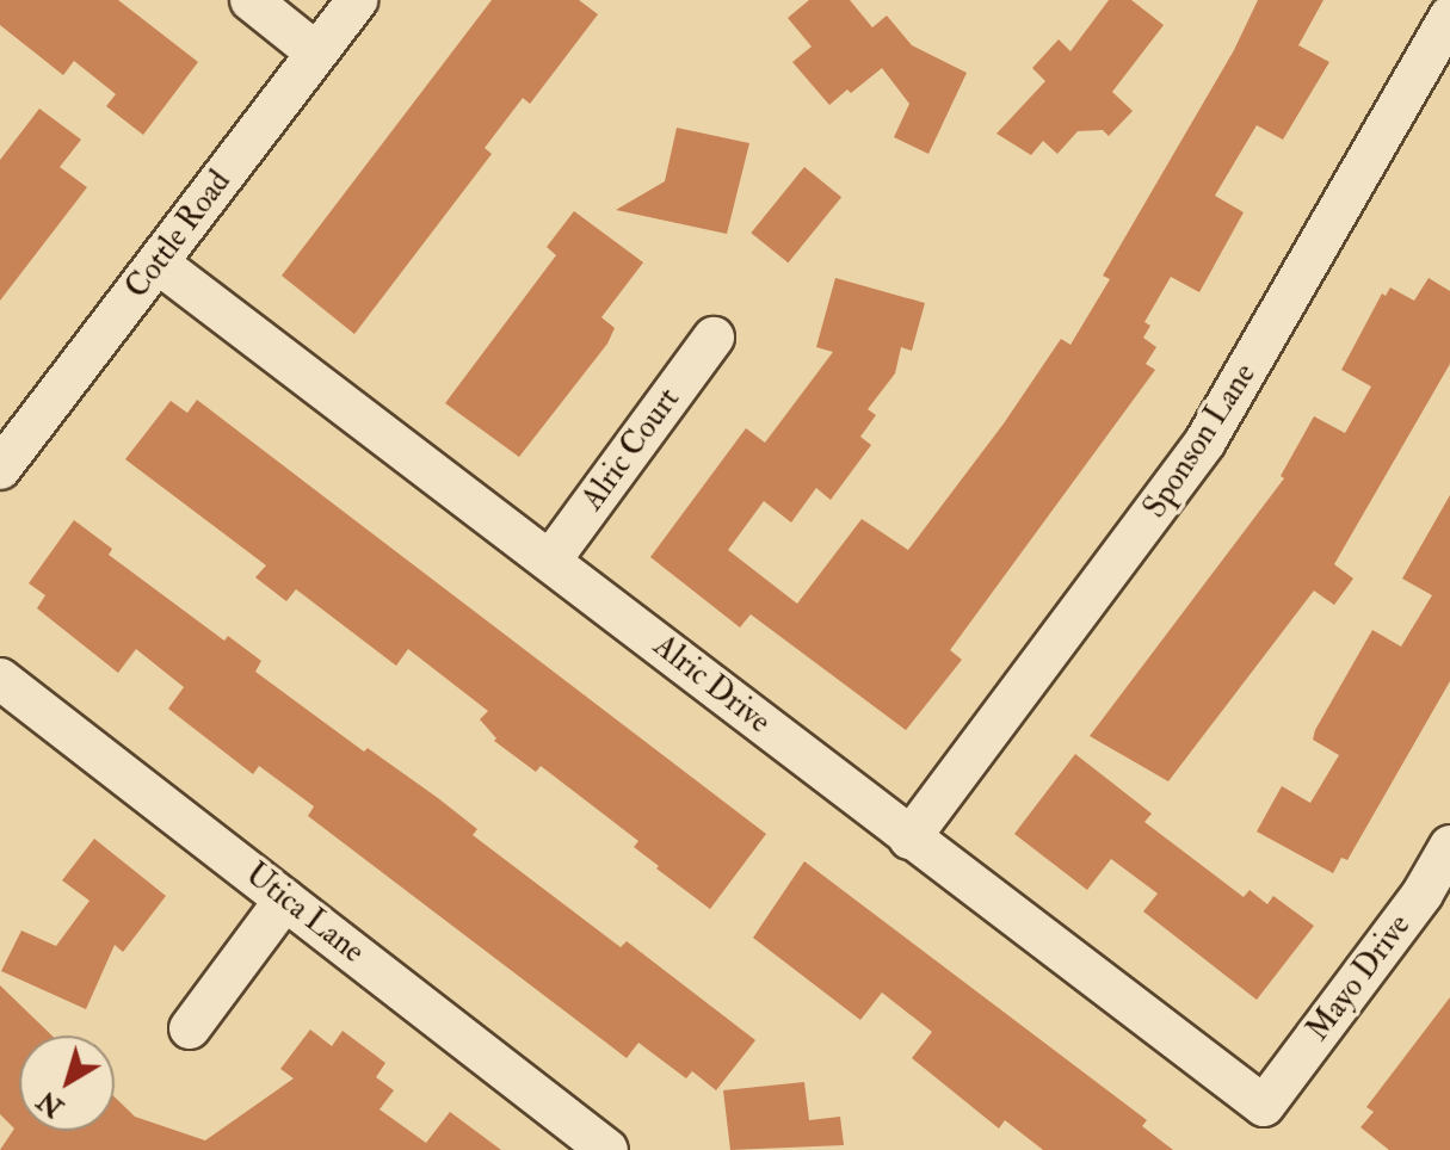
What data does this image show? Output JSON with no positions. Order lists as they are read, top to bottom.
{
  "streets": {
    "street": [
      "Cottle Road",
      "Sponson Lane",
      "Alric Court",
      "Alric Drive",
      "Utica Lane",
      "Mayo Drive"
    ]
  },
  "crossings": [
    ["Cottle Road", "Alric Drive"],
    ["Sponson Lane", "Alric Drive"],
    ["Alric Court", "Alric Drive"],
    ["Alric Drive", "Mayo Drive"]
  ],
  "north": "bottom left"
}
